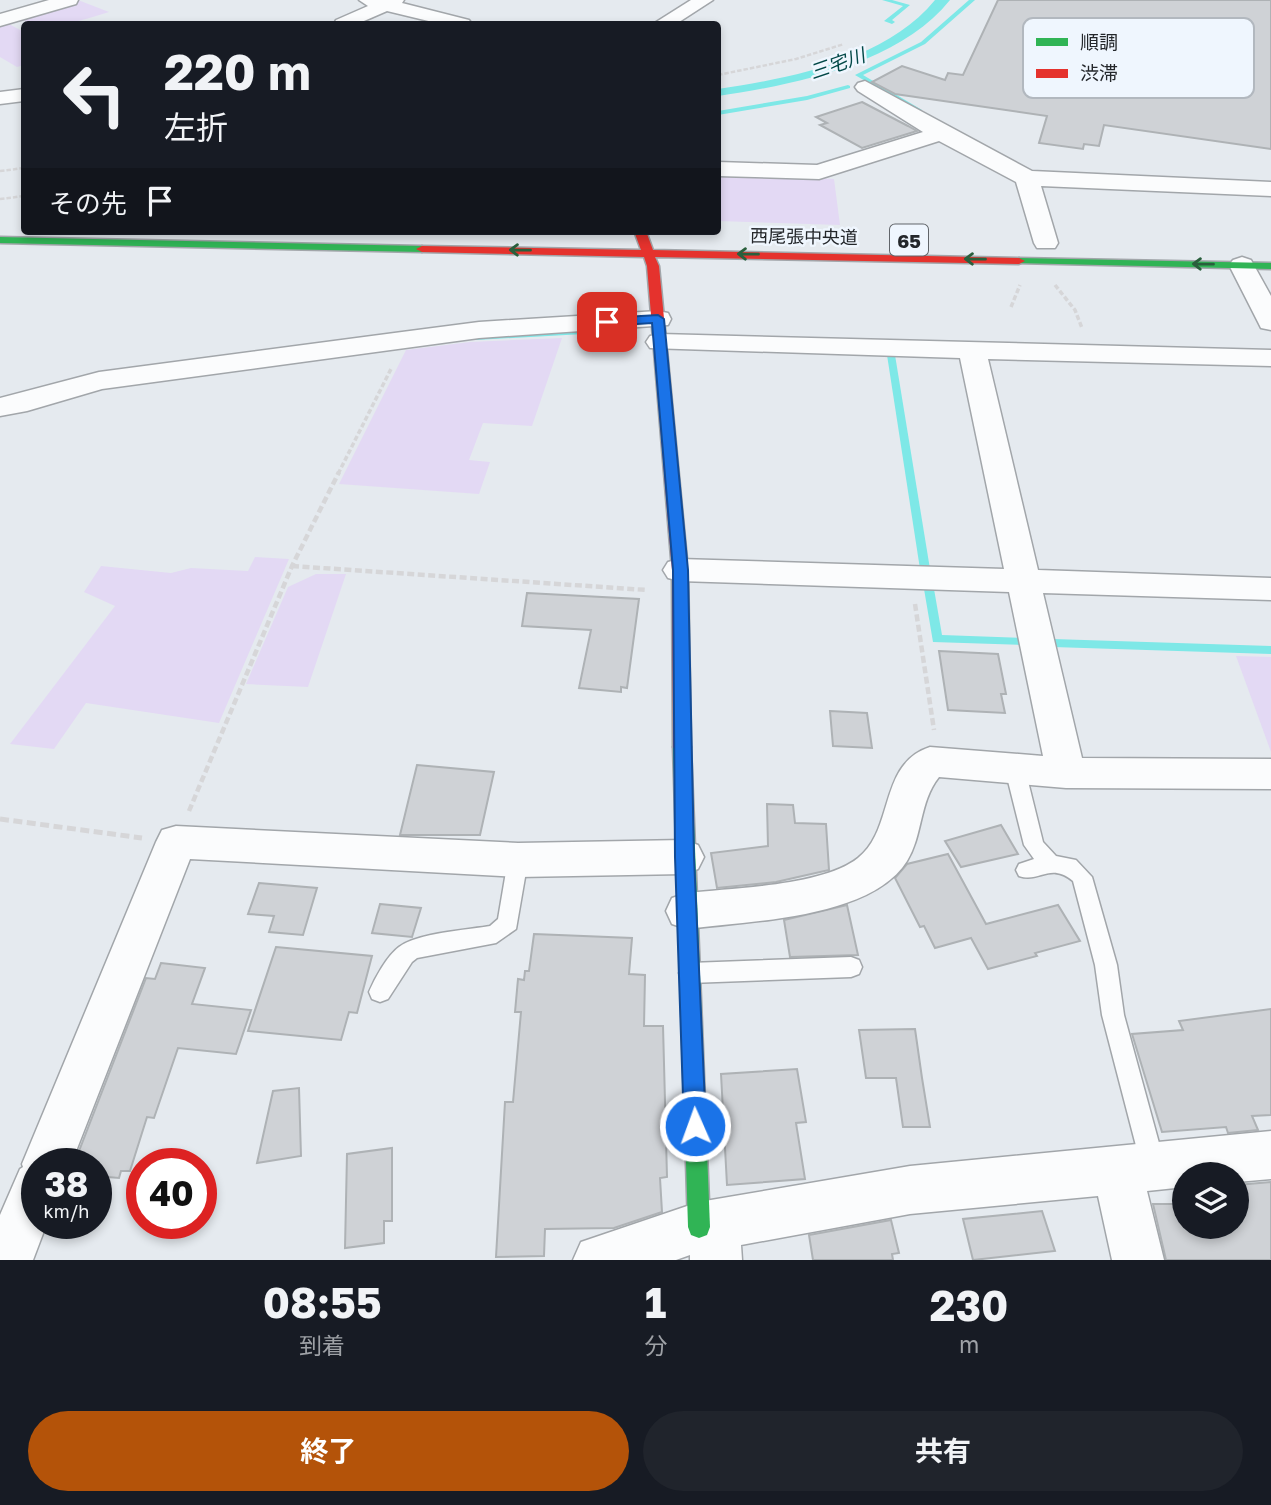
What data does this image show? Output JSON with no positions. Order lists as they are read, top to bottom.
{
  "streets": {
    "main road": ["西尾張中央道", "65"]
  },
  "one_way": ["西尾張中央道"],
  "water": ["三宅川"],
  "legend": ["順調", "渋滞"],
  "page": {
    "turn": ["220 m", "左折"],
    "then": "その先",
    "speed": "38 km/h",
    "limit": "40",
    "eta": [
      "08:55",
      "到着",
      "1",
      "分",
      "230",
      "m"
    ],
    "buttons": ["終了", "共有"]
  }
}
